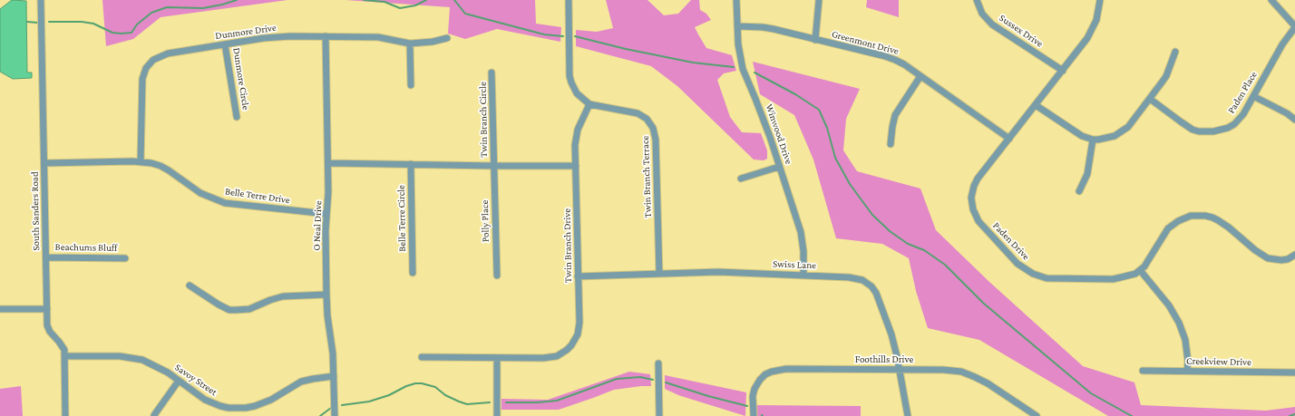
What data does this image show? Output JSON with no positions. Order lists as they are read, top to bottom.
{
  "streets": {
    "street": [
      "Sussex Drive",
      "Dunmore Drive",
      "Greenmont Drive",
      "Dunmore Circle",
      "Paden Place",
      "Twin Branch Circle",
      "Winwood Drive",
      "Twin Branch Terrace",
      "Belle Terre Drive",
      "South Sanders Road",
      "Belle Terre Circle",
      "Polly Place",
      "O Neal Drive",
      "Paden Drive",
      "Twin Branch Drive",
      "Beachums Bluff",
      "Swiss Lane",
      "Foothills Drive",
      "Creekview Drive",
      "Savoy Street"
    ]
  },
  "crossings": [
    ["Sussex Drive", "Paden Drive"],
    ["Dunmore Drive", "Dunmore Circle"],
    ["Dunmore Drive", "Belle Terre Drive"],
    ["Dunmore Drive", "O Neal Drive"],
    ["Greenmont Drive", "Winwood Drive"],
    ["Greenmont Drive", "Paden Drive"],
    ["Twin Branch Circle", "Polly Place"],
    ["Winwood Drive", "Swiss Lane"],
    ["Twin Branch Terrace", "Twin Branch Drive"],
    ["Twin Branch Terrace", "Swiss Lane"],
    ["Belle Terre Drive", "South Sanders Road"],
    ["Belle Terre Drive", "O Neal Drive"],
    ["South Sanders Road", "Beachums Bluff"],
    ["South Sanders Road", "Savoy Street"],
    ["O Neal Drive", "Savoy Street"],
    ["Twin Branch Drive", "Swiss Lane"],
    ["Swiss Lane", "Foothills Drive"]
  ]
}
